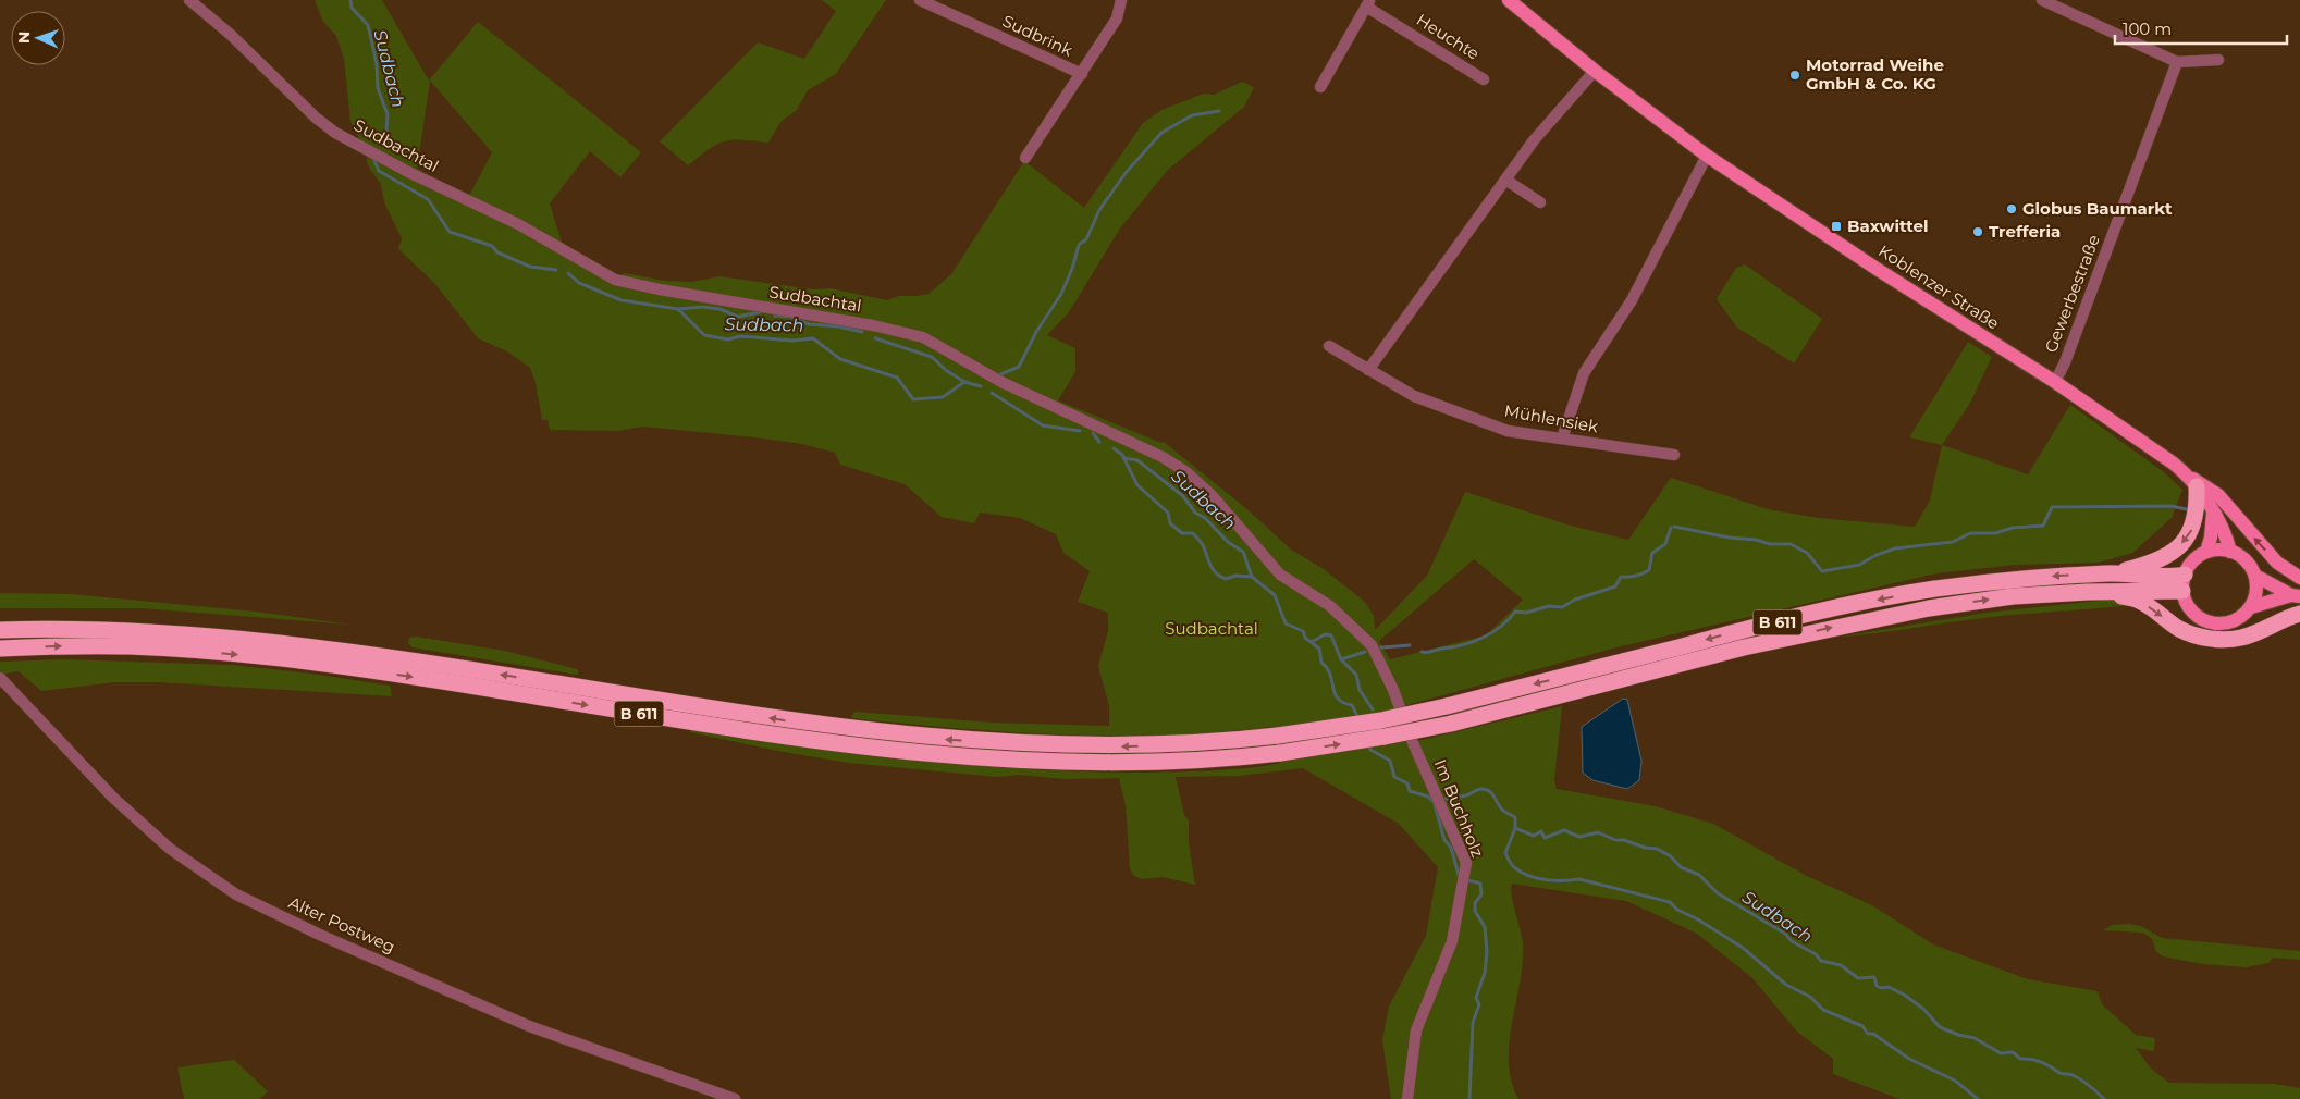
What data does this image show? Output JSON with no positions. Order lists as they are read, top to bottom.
{
  "streets": {
    "highway": ["B 611"],
    "main road": ["Koblenzer Straße"],
    "street": [
      "Sudbrink",
      "Heuchte",
      "Sudbachtal",
      "Gewerbestraße",
      "Mühlensiek",
      "Im Buchholz",
      "Alter Postweg"
    ]
  },
  "crossings": [
    ["Sudbachtal", "Im Buchholz"],
    ["Koblenzer Straße", "Gewerbestraße"],
    ["Koblenzer Straße", "B 611"]
  ],
  "water": ["Sudbach"],
  "parks": ["Sudbachtal"],
  "places": {
    "other": ["Motorrad Weihe GmbH & Co. KG", "Globus Baumarkt", "Trefferia"],
    "transit": ["Baxwittel"]
  },
  "scale_bar": "100 m",
  "north": "left"
}
